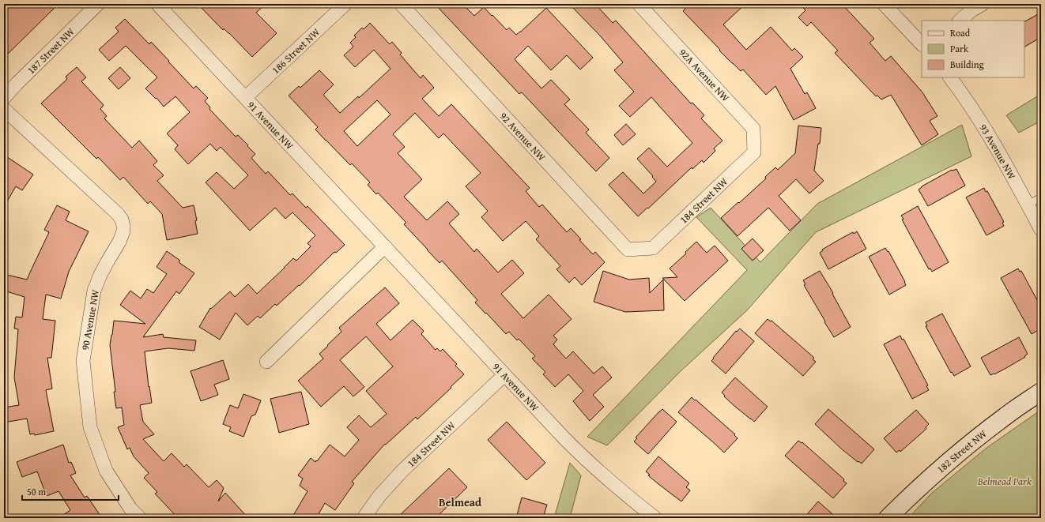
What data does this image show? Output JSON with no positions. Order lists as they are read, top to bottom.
{
  "streets": {
    "street": [
      "187 Street NW",
      "186 Street NW",
      "92A Avenue NW",
      "91 Avenue NW",
      "92 Avenue NW",
      "93 Avenue NW",
      "184 Street NW",
      "90 Avenue NW",
      "182 Street NW"
    ]
  },
  "crossings": [
    ["186 Street NW", "91 Avenue NW"],
    ["92A Avenue NW", "184 Street NW"],
    ["91 Avenue NW", "184 Street NW"],
    ["92 Avenue NW", "184 Street NW"]
  ],
  "districts": ["Belmead"],
  "parks": ["Belmead Park"],
  "legend": ["Road", "Park", "Building"],
  "scale_bar": "50 m"
}
